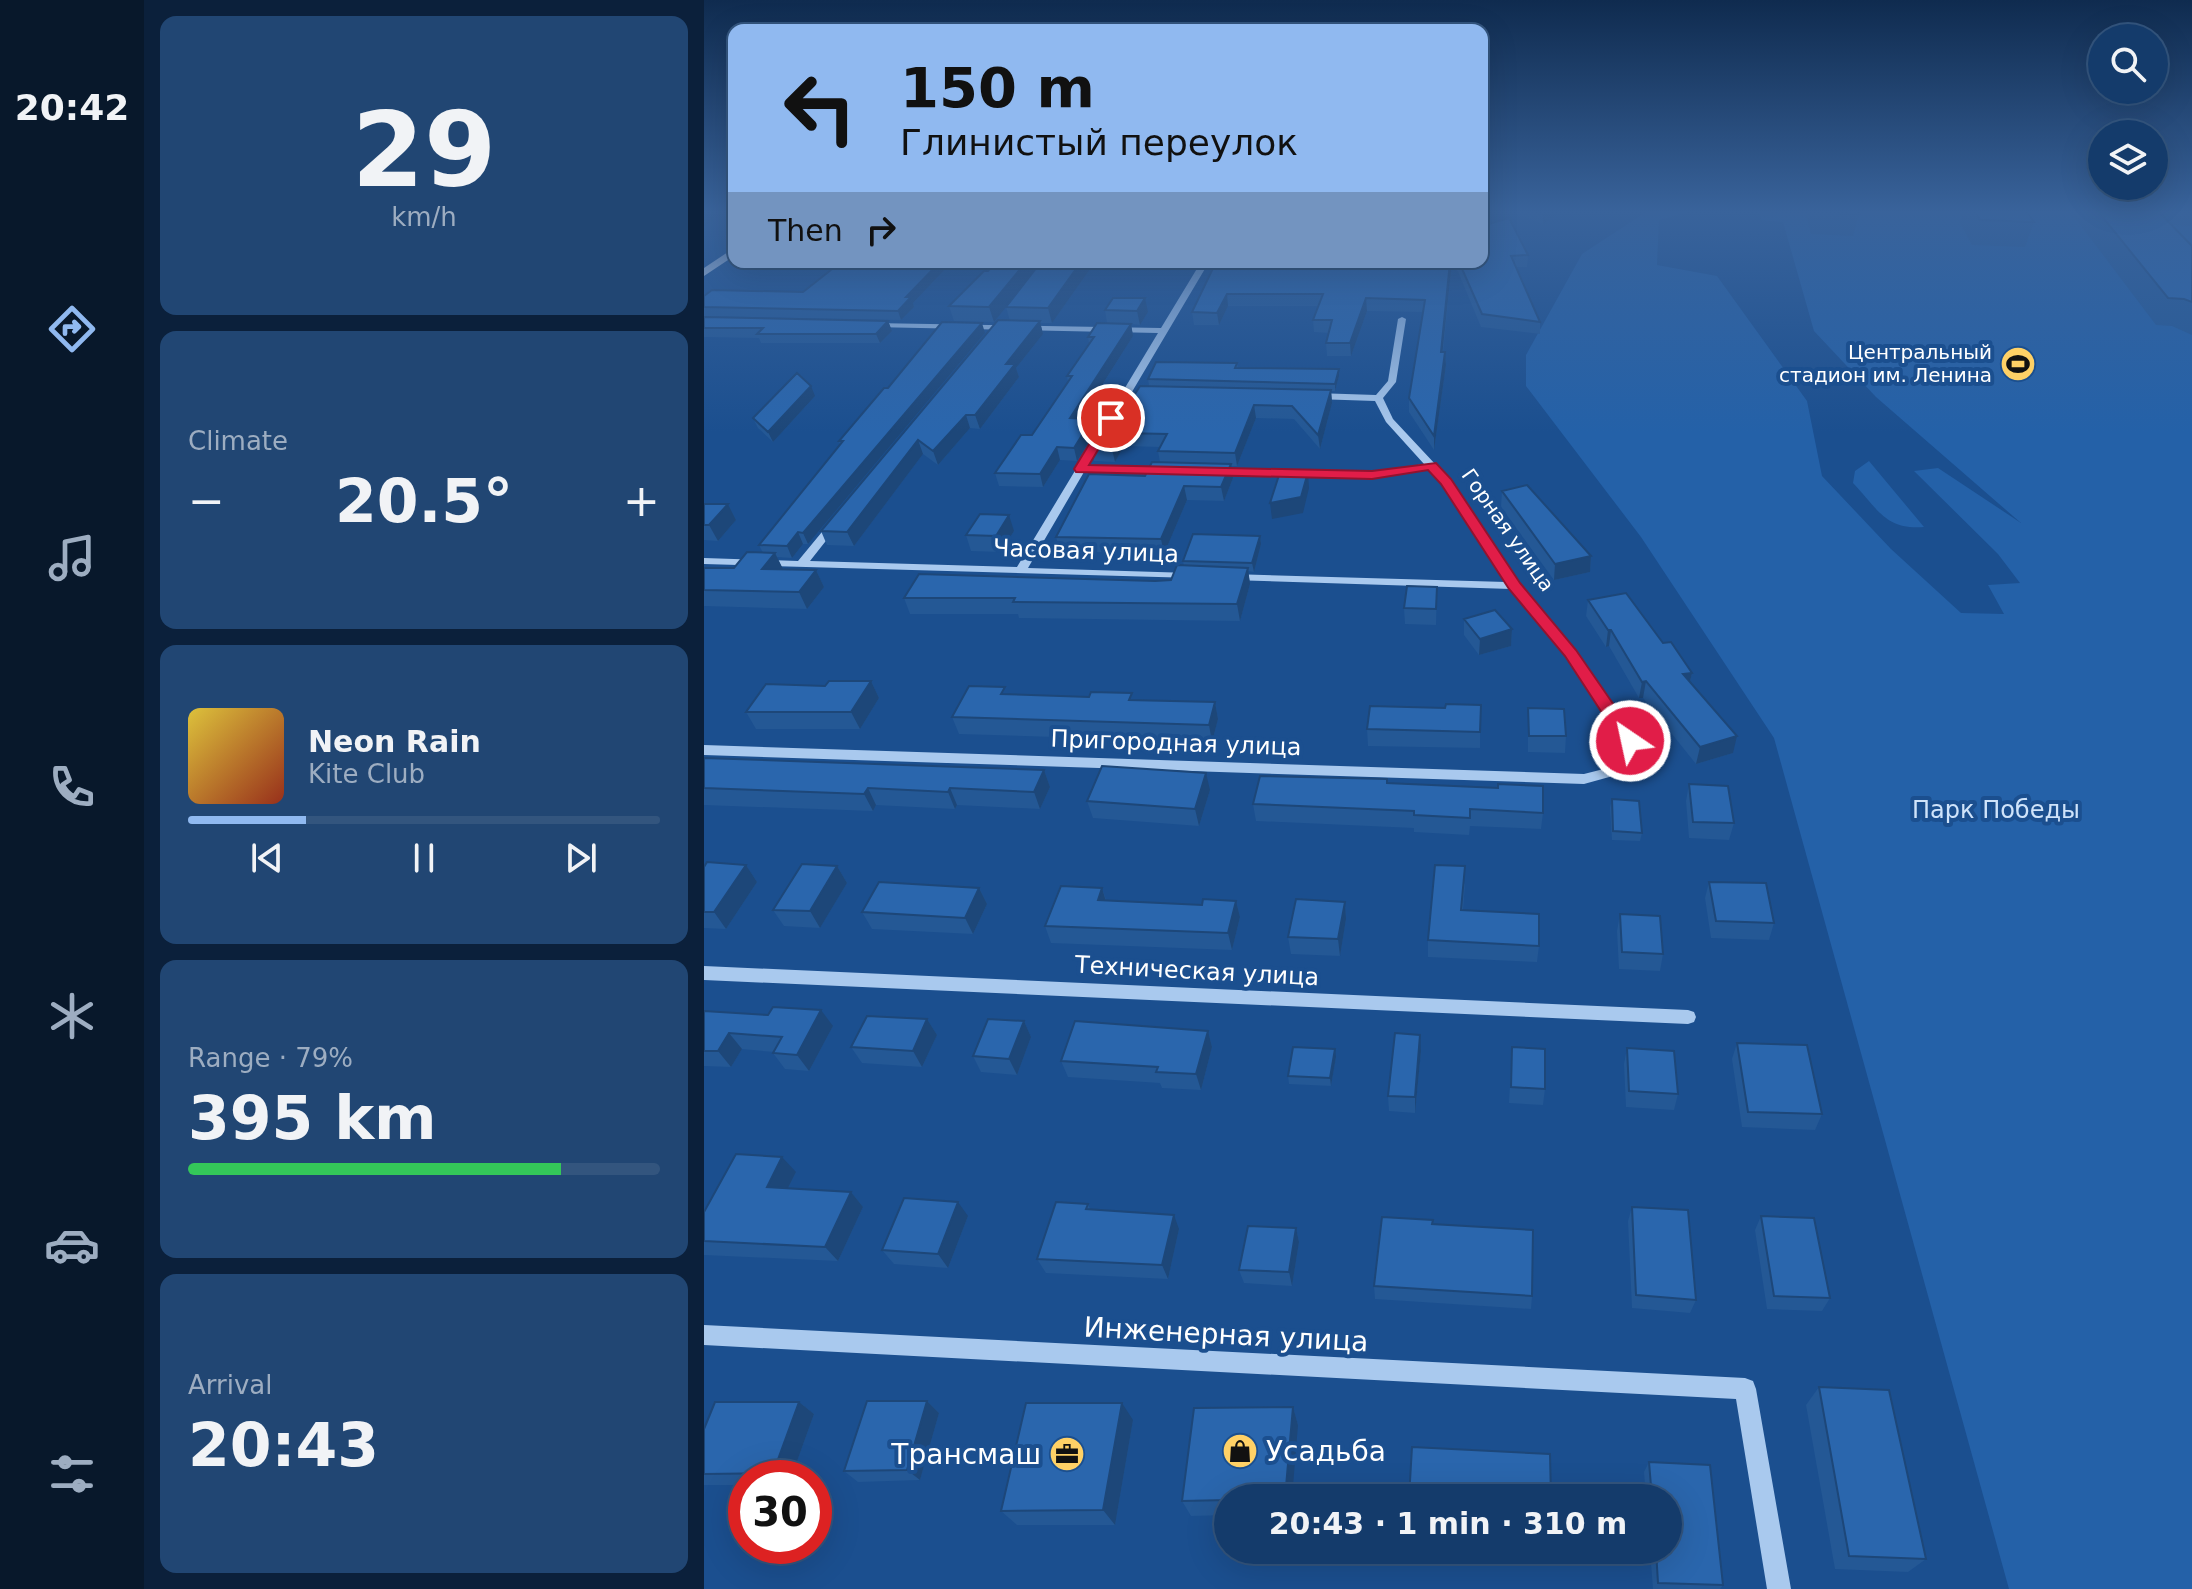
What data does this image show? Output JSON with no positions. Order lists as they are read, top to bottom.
{
  "streets": {
    "street": [
      "Горная улица",
      "Часовая улица",
      "Пригородная улица",
      "Техническая улица",
      "Инженерная улица"
    ]
  },
  "crossings": [
    ["Горная улица", "Часовая улица"],
    ["Горная улица", "Пригородная улица"]
  ],
  "parks": ["Парк Победы"],
  "places": {
    "sports": ["Центральный стадион им. Ленина"],
    "shop": ["Усадьба"],
    "office": ["Трансмаш"]
  },
  "page": {
    "tabs": "20:42",
    "tile": [
      ["29", "km/h"],
      "Climate",
      ["Range · 79%", "395 km"],
      ["Arrival", "20:43"]
    ],
    "turn": ["150 m", "Глинистый переулок"],
    "then": "Then",
    "heat": ["−", "20.5°", "+"],
    "song": ["Neon Rain", "Kite Club"],
    "limit": "30",
    "trip": "20:43 · 1 min · 310 m"
  }
}
